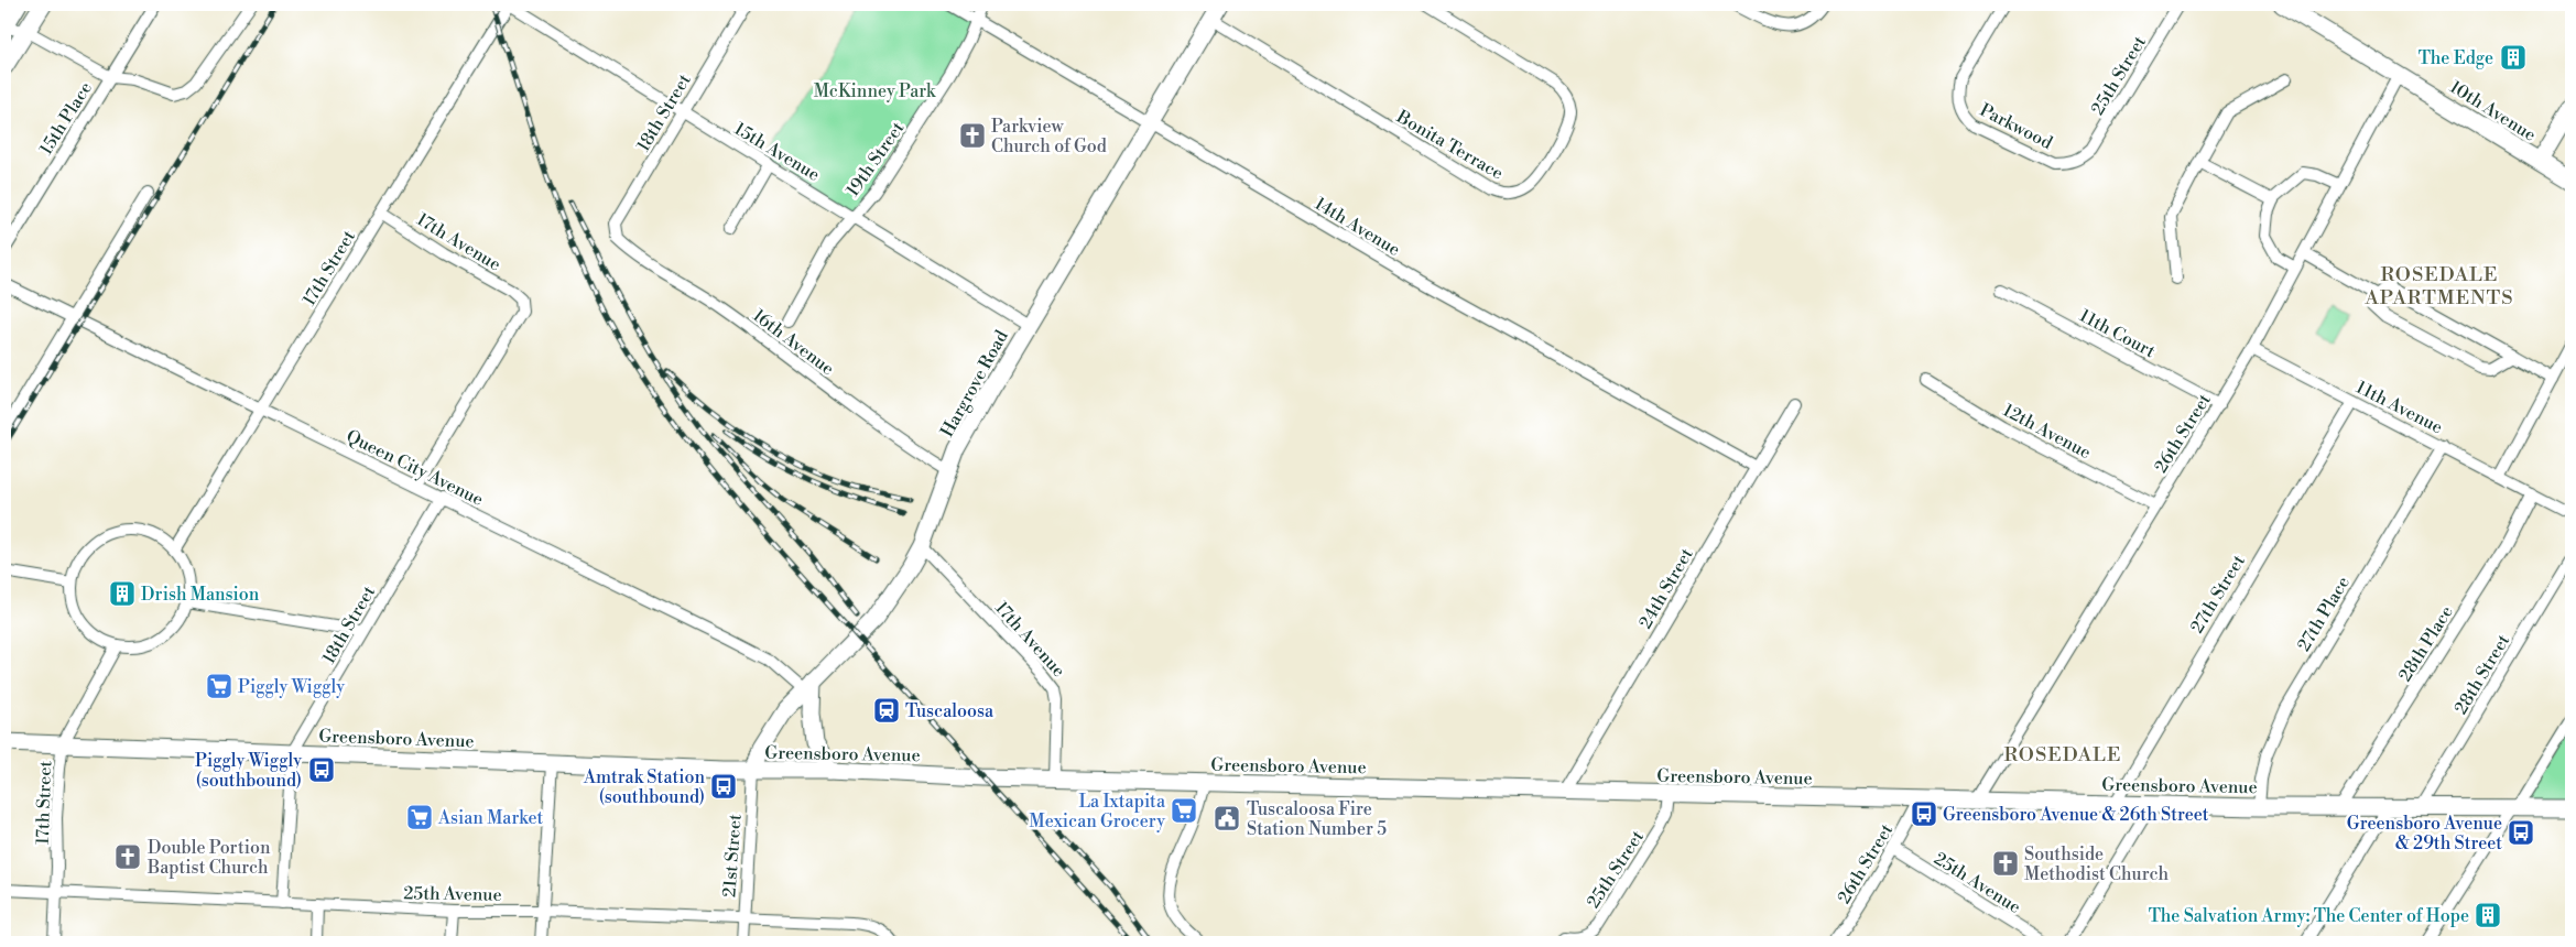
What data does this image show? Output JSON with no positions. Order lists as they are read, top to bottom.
{
  "streets": {
    "main road": ["10th Avenue", "Hargrove Road", "Greensboro Avenue"],
    "street": [
      "25th Street",
      "18th Street",
      "15th Place",
      "Parkwood",
      "Bonita Terrace",
      "15th Avenue",
      "19th Street",
      "14th Avenue",
      "17th Avenue",
      "17th Street",
      "11th Court",
      "16th Avenue",
      "11th Avenue",
      "12th Avenue",
      "26th Street",
      "Queen City Avenue",
      "24th Street",
      "27th Street",
      "27th Place",
      "28th Place",
      "28th Street",
      "21st Street",
      "25th Avenue"
    ]
  },
  "crossings": [
    ["25th Street", "Parkwood"],
    ["25th Street", "Greensboro Avenue"],
    ["10th Avenue", "26th Street"],
    ["18th Street", "15th Avenue"],
    ["18th Street", "16th Avenue"],
    ["18th Street", "Queen City Avenue"],
    ["18th Street", "Greensboro Avenue"],
    ["18th Street", "25th Avenue"],
    ["Bonita Terrace", "Hargrove Road"],
    ["15th Avenue", "19th Street"],
    ["15th Avenue", "17th Street"],
    ["15th Avenue", "Hargrove Road"],
    ["19th Street", "14th Avenue"],
    ["14th Avenue", "Hargrove Road"],
    ["14th Avenue", "24th Street"],
    ["17th Avenue", "17th Street"],
    ["17th Avenue", "Hargrove Road"],
    ["17th Avenue", "Queen City Avenue"],
    ["17th Avenue", "Greensboro Avenue"],
    ["17th Street", "Queen City Avenue"],
    ["17th Street", "Greensboro Avenue"],
    ["17th Street", "25th Avenue"],
    ["11th Court", "26th Street"],
    ["16th Avenue", "Hargrove Road"],
    ["Hargrove Road", "Queen City Avenue"],
    ["Hargrove Road", "Greensboro Avenue"],
    ["Hargrove Road", "21st Street"],
    ["11th Avenue", "26th Street"],
    ["11th Avenue", "27th Street"],
    ["11th Avenue", "27th Place"],
    ["11th Avenue", "28th Place"],
    ["12th Avenue", "26th Street"],
    ["26th Street", "Greensboro Avenue"],
    ["26th Street", "25th Avenue"],
    ["24th Street", "Greensboro Avenue"],
    ["27th Street", "Greensboro Avenue"],
    ["27th Place", "Greensboro Avenue"],
    ["28th Place", "Greensboro Avenue"],
    ["28th Street", "Greensboro Avenue"],
    ["Greensboro Avenue", "21st Street"],
    ["21st Street", "25th Avenue"]
  ],
  "districts": ["ROSEDALE APARTMENTS", "ROSEDALE"],
  "parks": ["McKinney Park"],
  "places": {
    "building": ["The Edge", "Drish Mansion", "The Salvation Army: The Center of Hope"],
    "church": ["Parkview Church of God", "Double Portion Baptist Church", "Southside Methodist Church"],
    "supermarket": ["Piggly Wiggly", "La Ixtapita Mexican Grocery", "Asian Market"],
    "station": ["Tuscaloosa"],
    "bus stop": [
      "Piggly Wiggly (southbound)",
      "Amtrak Station (southbound)",
      "Greensboro Avenue & 26th Street",
      "Greensboro Avenue & 29th Street"
    ],
    "public building": ["Tuscaloosa Fire Station Number 5"]
  }
}
